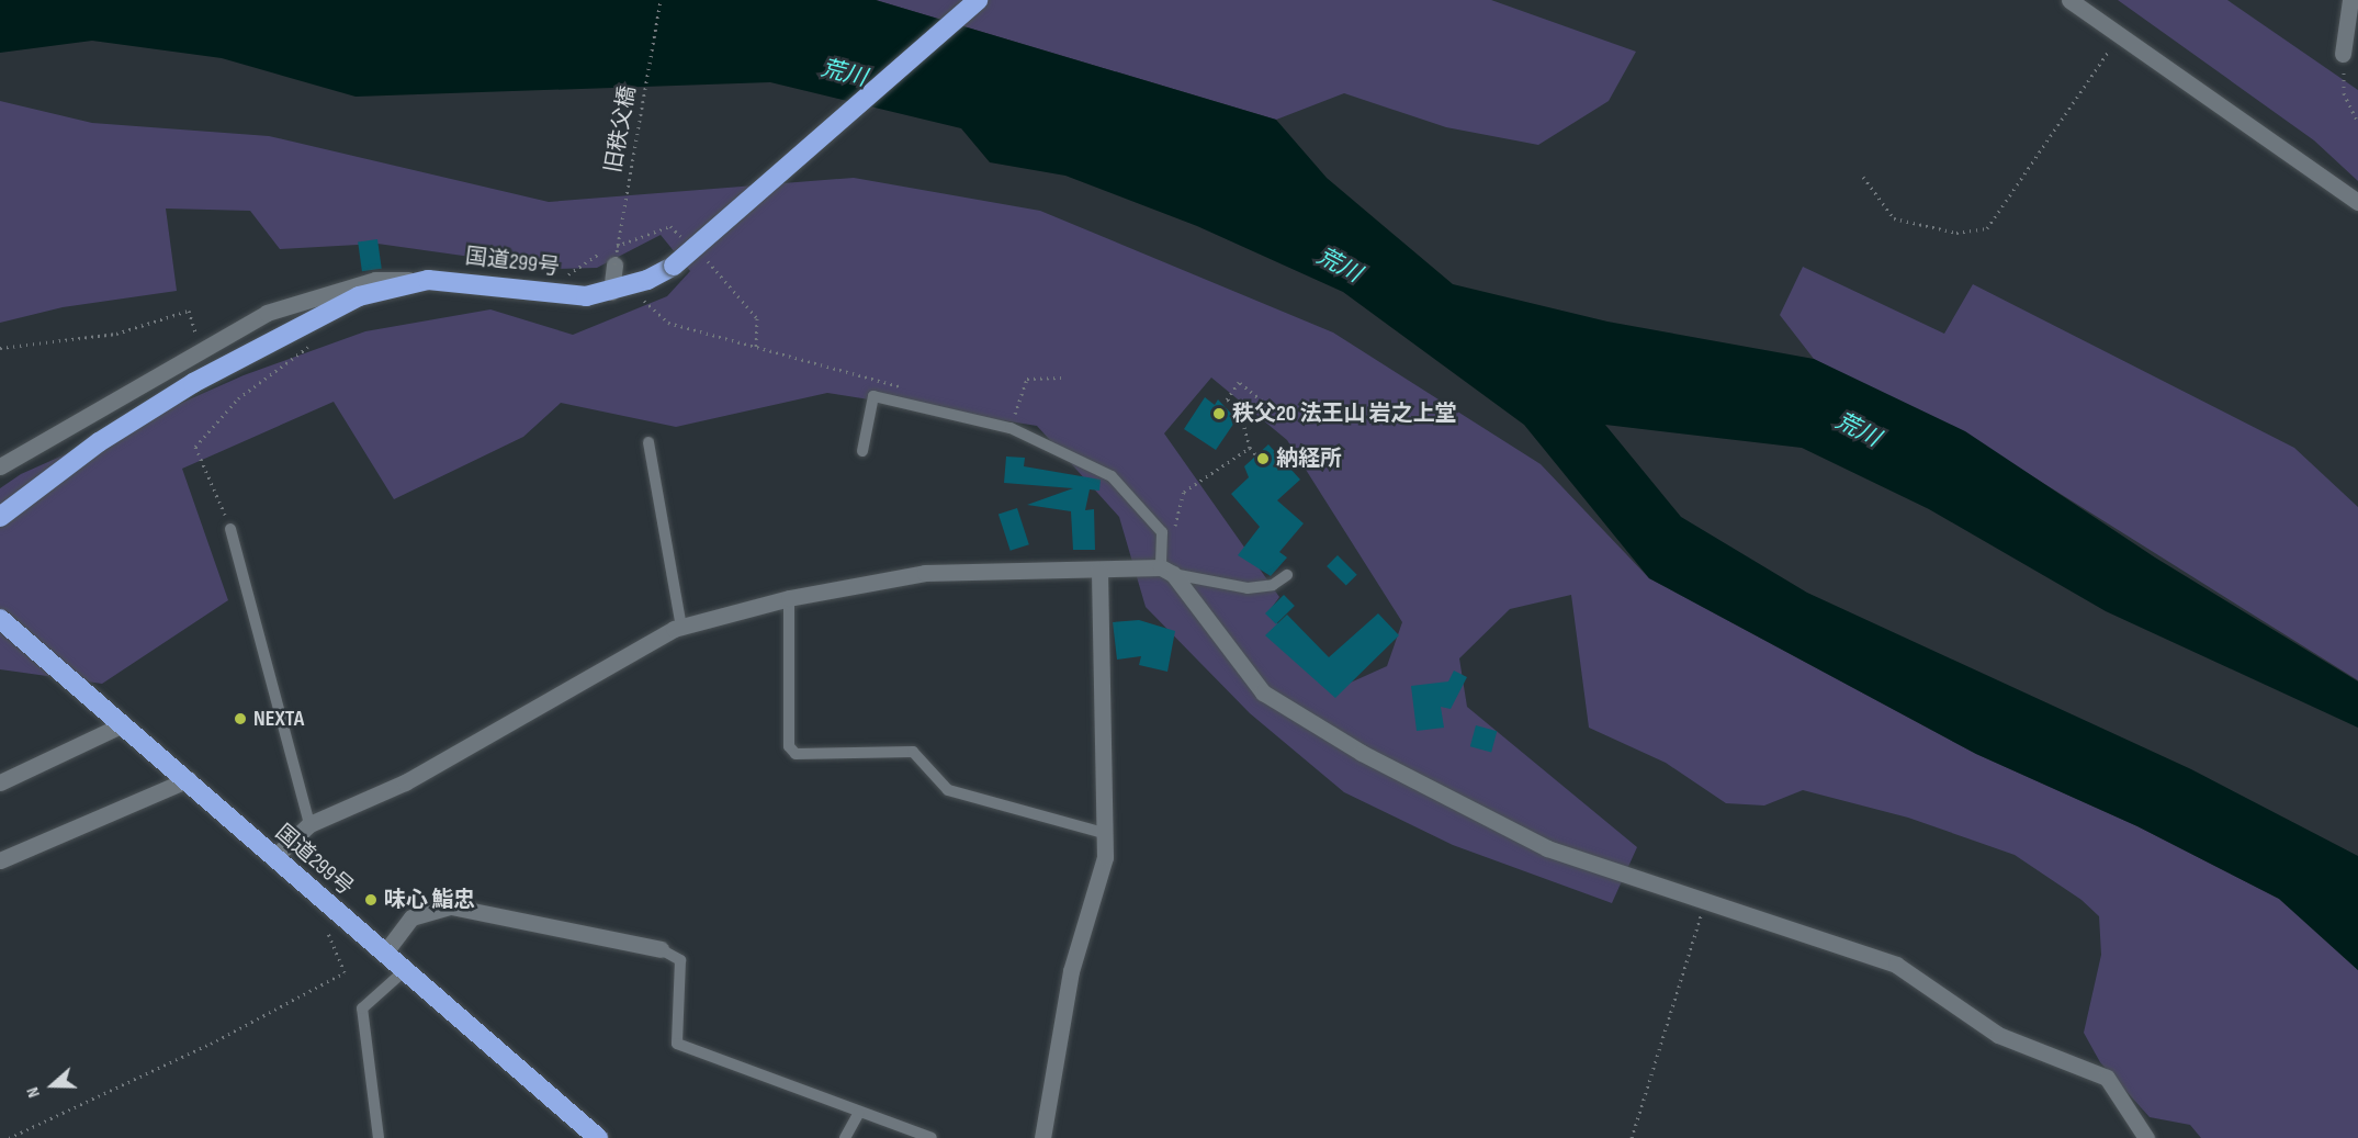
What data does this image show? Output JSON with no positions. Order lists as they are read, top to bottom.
{
  "streets": {
    "highway": ["国道299号"],
    "path": ["旧秩父橋"]
  },
  "water": ["荒川"],
  "places": [
    "秩父20 法王山 岩之上堂",
    "納経所",
    "NEXTA",
    "味心 鮨忠"
  ],
  "north": "left"
}
